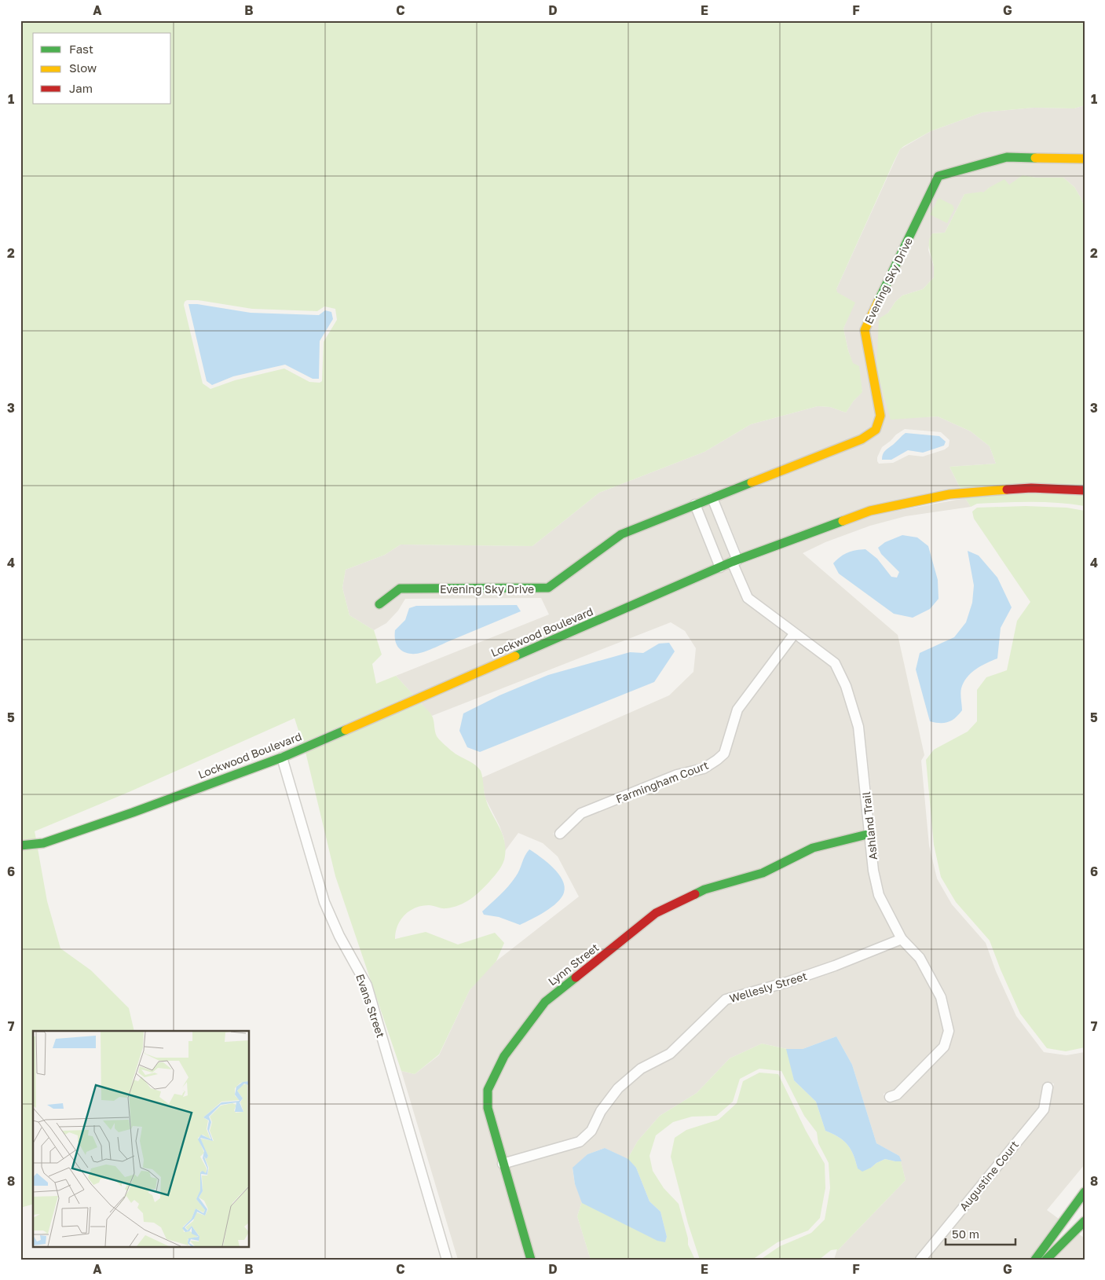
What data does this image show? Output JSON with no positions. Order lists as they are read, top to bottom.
{
  "streets": {
    "street": [
      "Evening Sky Drive",
      "Lockwood Boulevard",
      "Farmingham Court",
      "Ashland Trail",
      "Lynn Street",
      "Wellesly Street",
      "Evans Street",
      "Augustine Court"
    ]
  },
  "crossings": [
    ["Lockwood Boulevard", "Ashland Trail"],
    ["Lockwood Boulevard", "Evans Street"],
    ["Farmingham Court", "Ashland Trail"],
    ["Ashland Trail", "Lynn Street"],
    ["Ashland Trail", "Wellesly Street"],
    ["Lynn Street", "Wellesly Street"]
  ],
  "legend": ["Fast", "Slow", "Jam"],
  "scale_bar": "50 m",
  "grid": {
    "columns": [
      "A",
      "B",
      "C",
      "D",
      "E",
      "F",
      "G"
    ],
    "rows": [
      "1",
      "2",
      "3",
      "4",
      "5",
      "6",
      "7",
      "8"
    ]
  }
}
